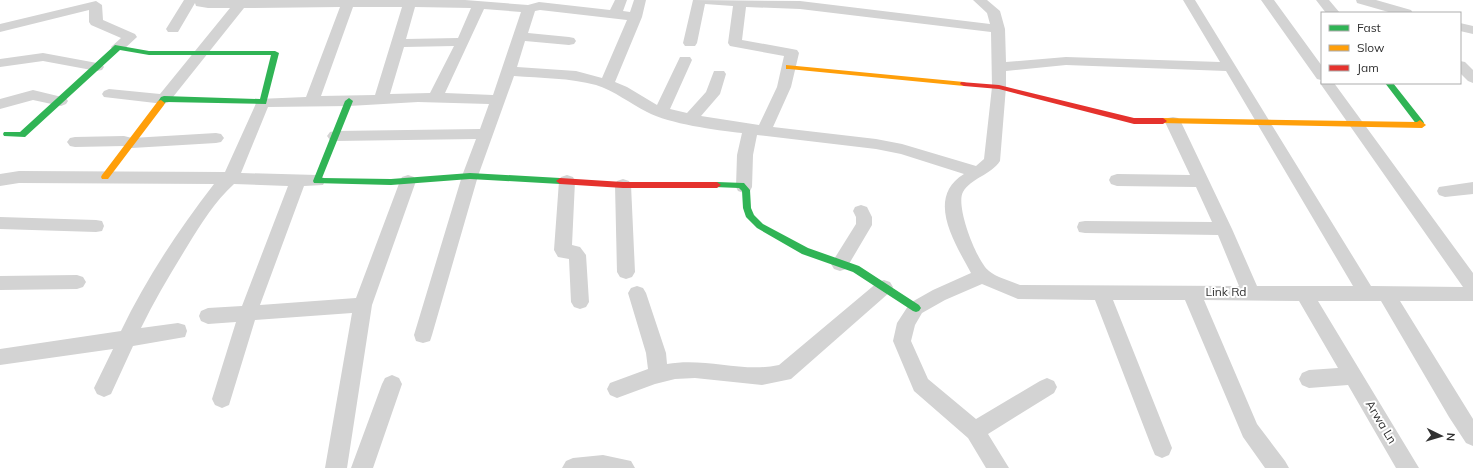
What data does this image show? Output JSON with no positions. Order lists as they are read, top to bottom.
{
  "streets": {
    "street": ["Link Rd", "Arwa Ln"]
  },
  "crossings": [
    ["Link Rd", "Arwa Ln"]
  ],
  "legend": ["Fast", "Slow", "Jam"],
  "north": "right"
}
